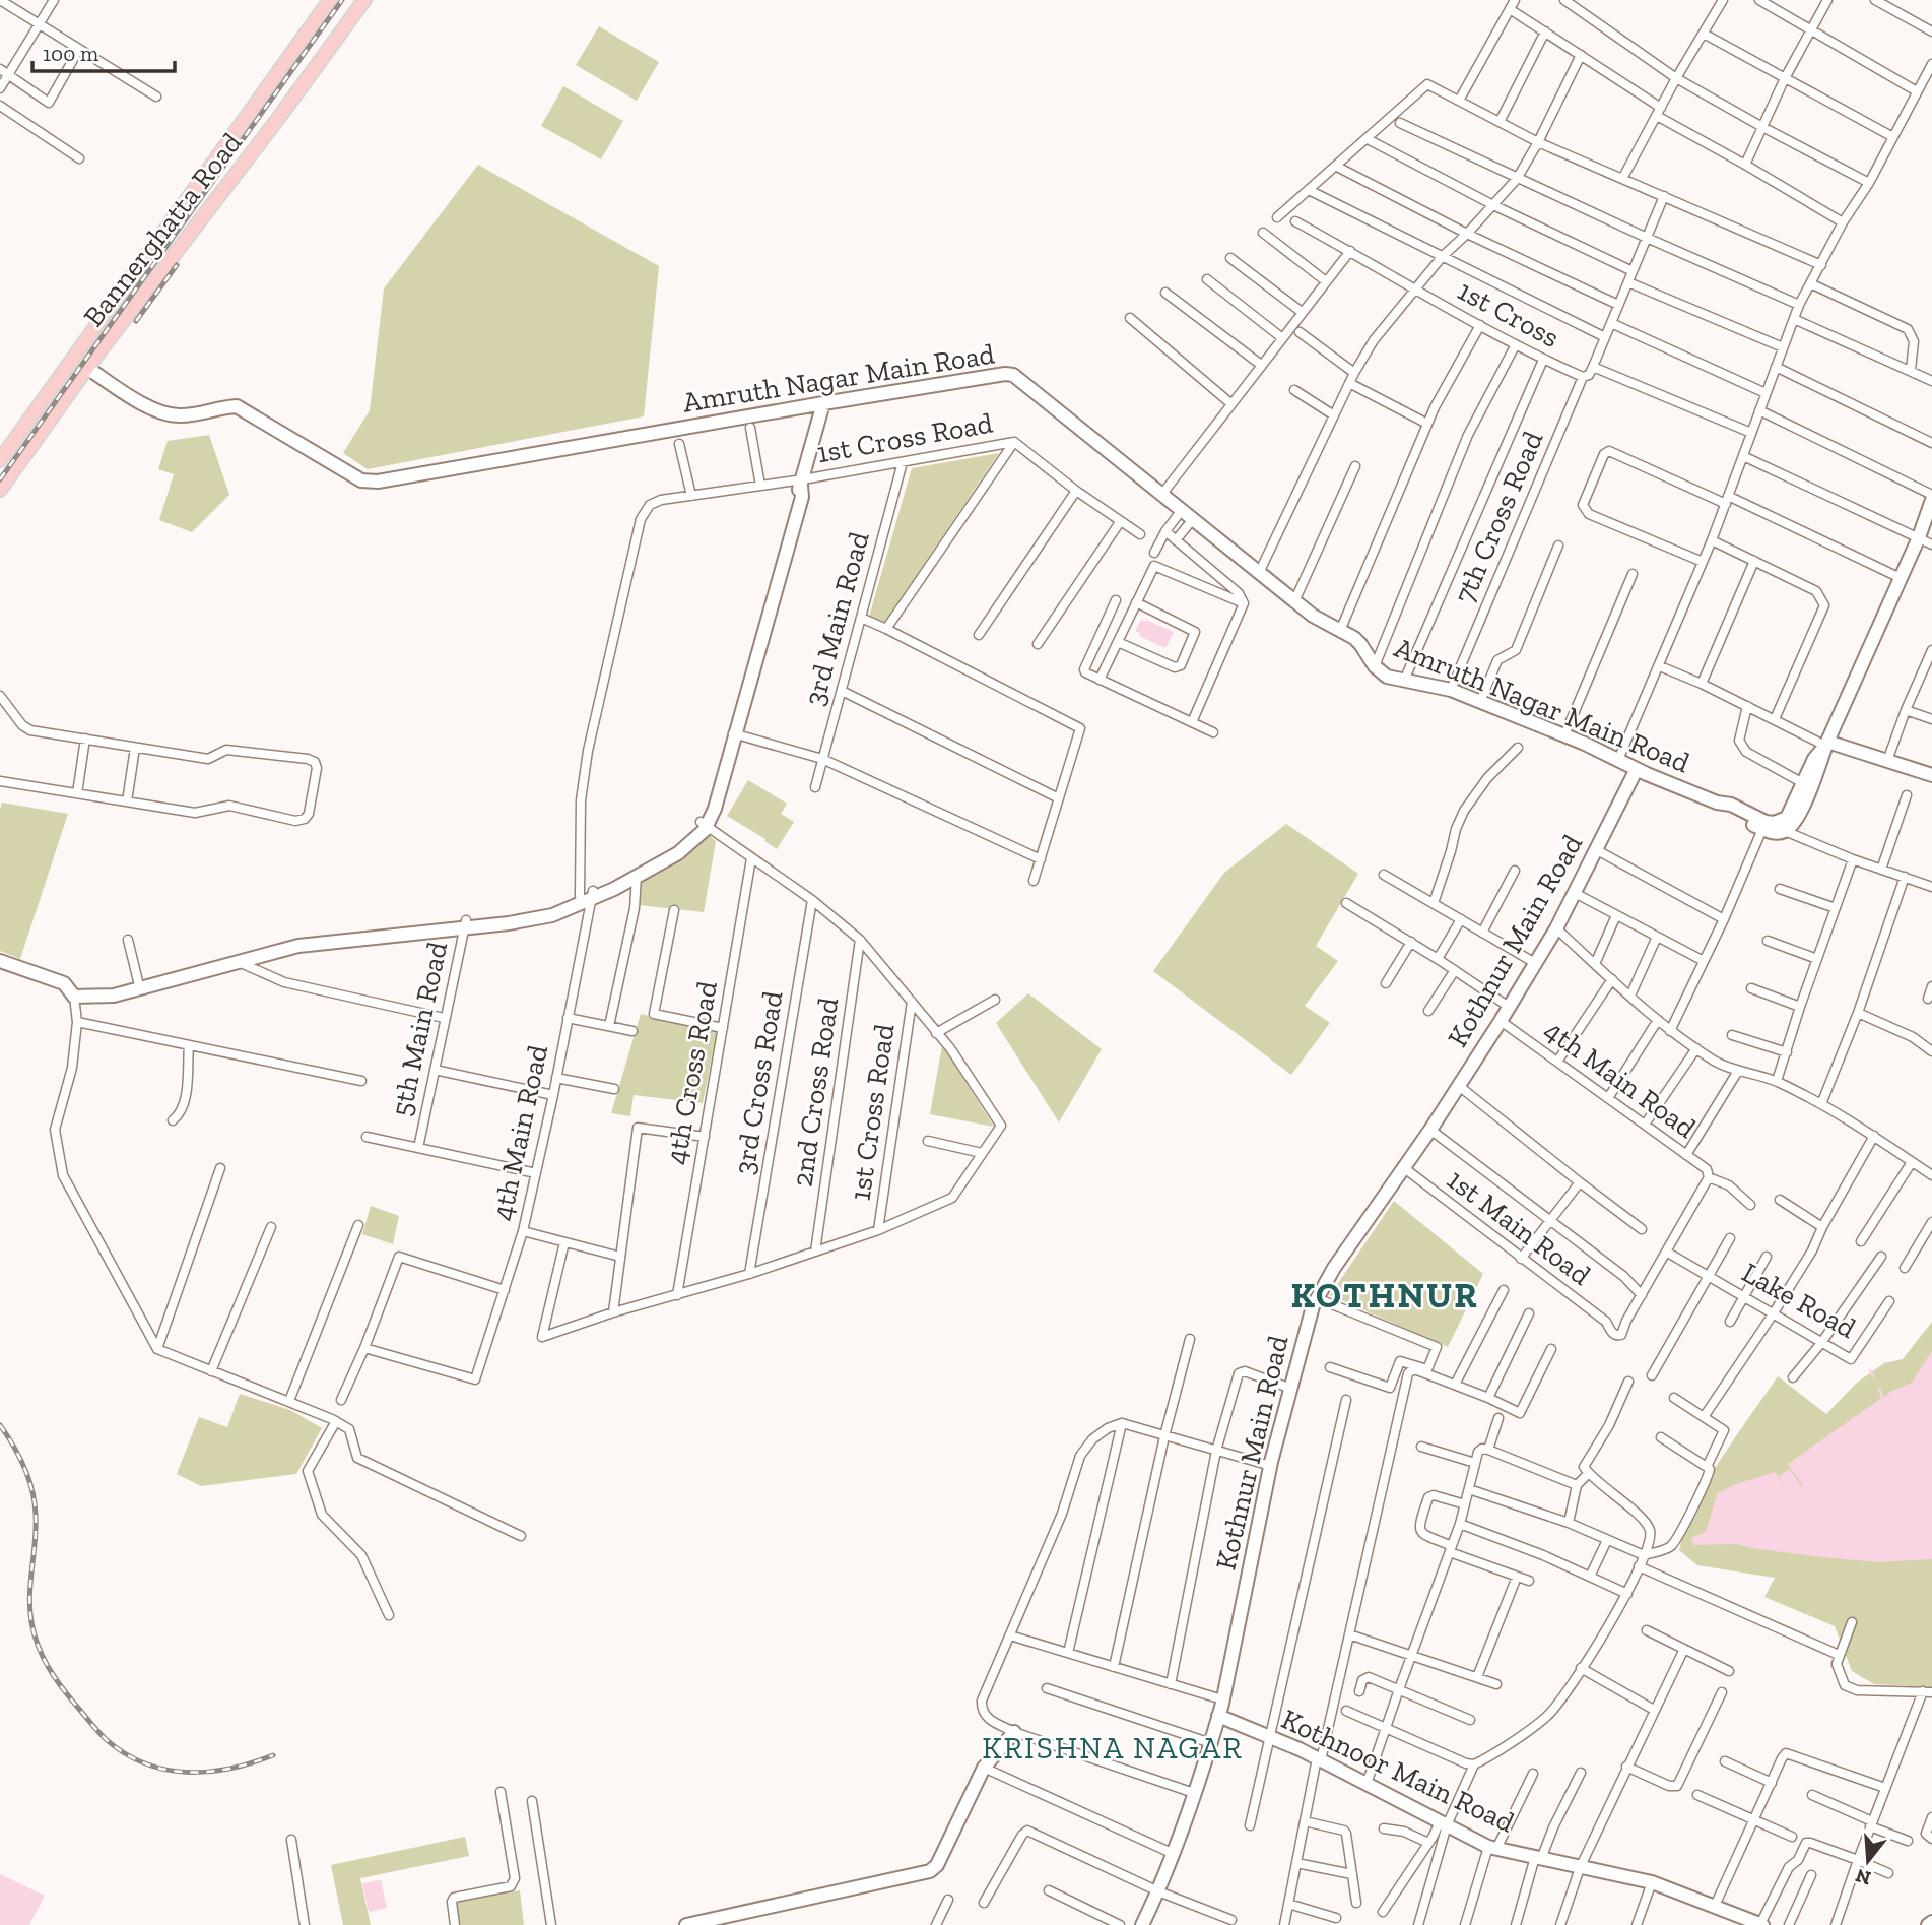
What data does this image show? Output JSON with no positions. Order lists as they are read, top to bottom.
{
  "streets": {
    "main road": [
      "Bannerghatta Road",
      "Amruth Nagar Main Road",
      "Kothnur Main Road",
      "Kothnoor Main Road"
    ],
    "street": [
      "1st Cross",
      "1st Cross Road",
      "7th Cross Road",
      "3rd Main Road",
      "5th Main Road",
      "4th Cross Road",
      "4th Main Road",
      "3rd Cross Road",
      "2nd Cross Road",
      "1st Main Road",
      "Lake Road"
    ]
  },
  "crossings": [
    ["Bannerghatta Road", "Amruth Nagar Main Road"],
    ["1st Cross", "7th Cross Road"],
    ["Amruth Nagar Main Road", "7th Cross Road"],
    ["Amruth Nagar Main Road", "Kothnur Main Road"],
    ["1st Cross Road", "3rd Main Road"],
    ["1st Cross Road", "4th Main Road"],
    ["Kothnur Main Road", "4th Main Road"],
    ["Kothnur Main Road", "1st Main Road"],
    ["Kothnur Main Road", "Kothnoor Main Road"]
  ],
  "districts": ["KOTHNUR", "KRISHNA NAGAR"],
  "scale_bar": "100 m",
  "north": "bottom"
}
